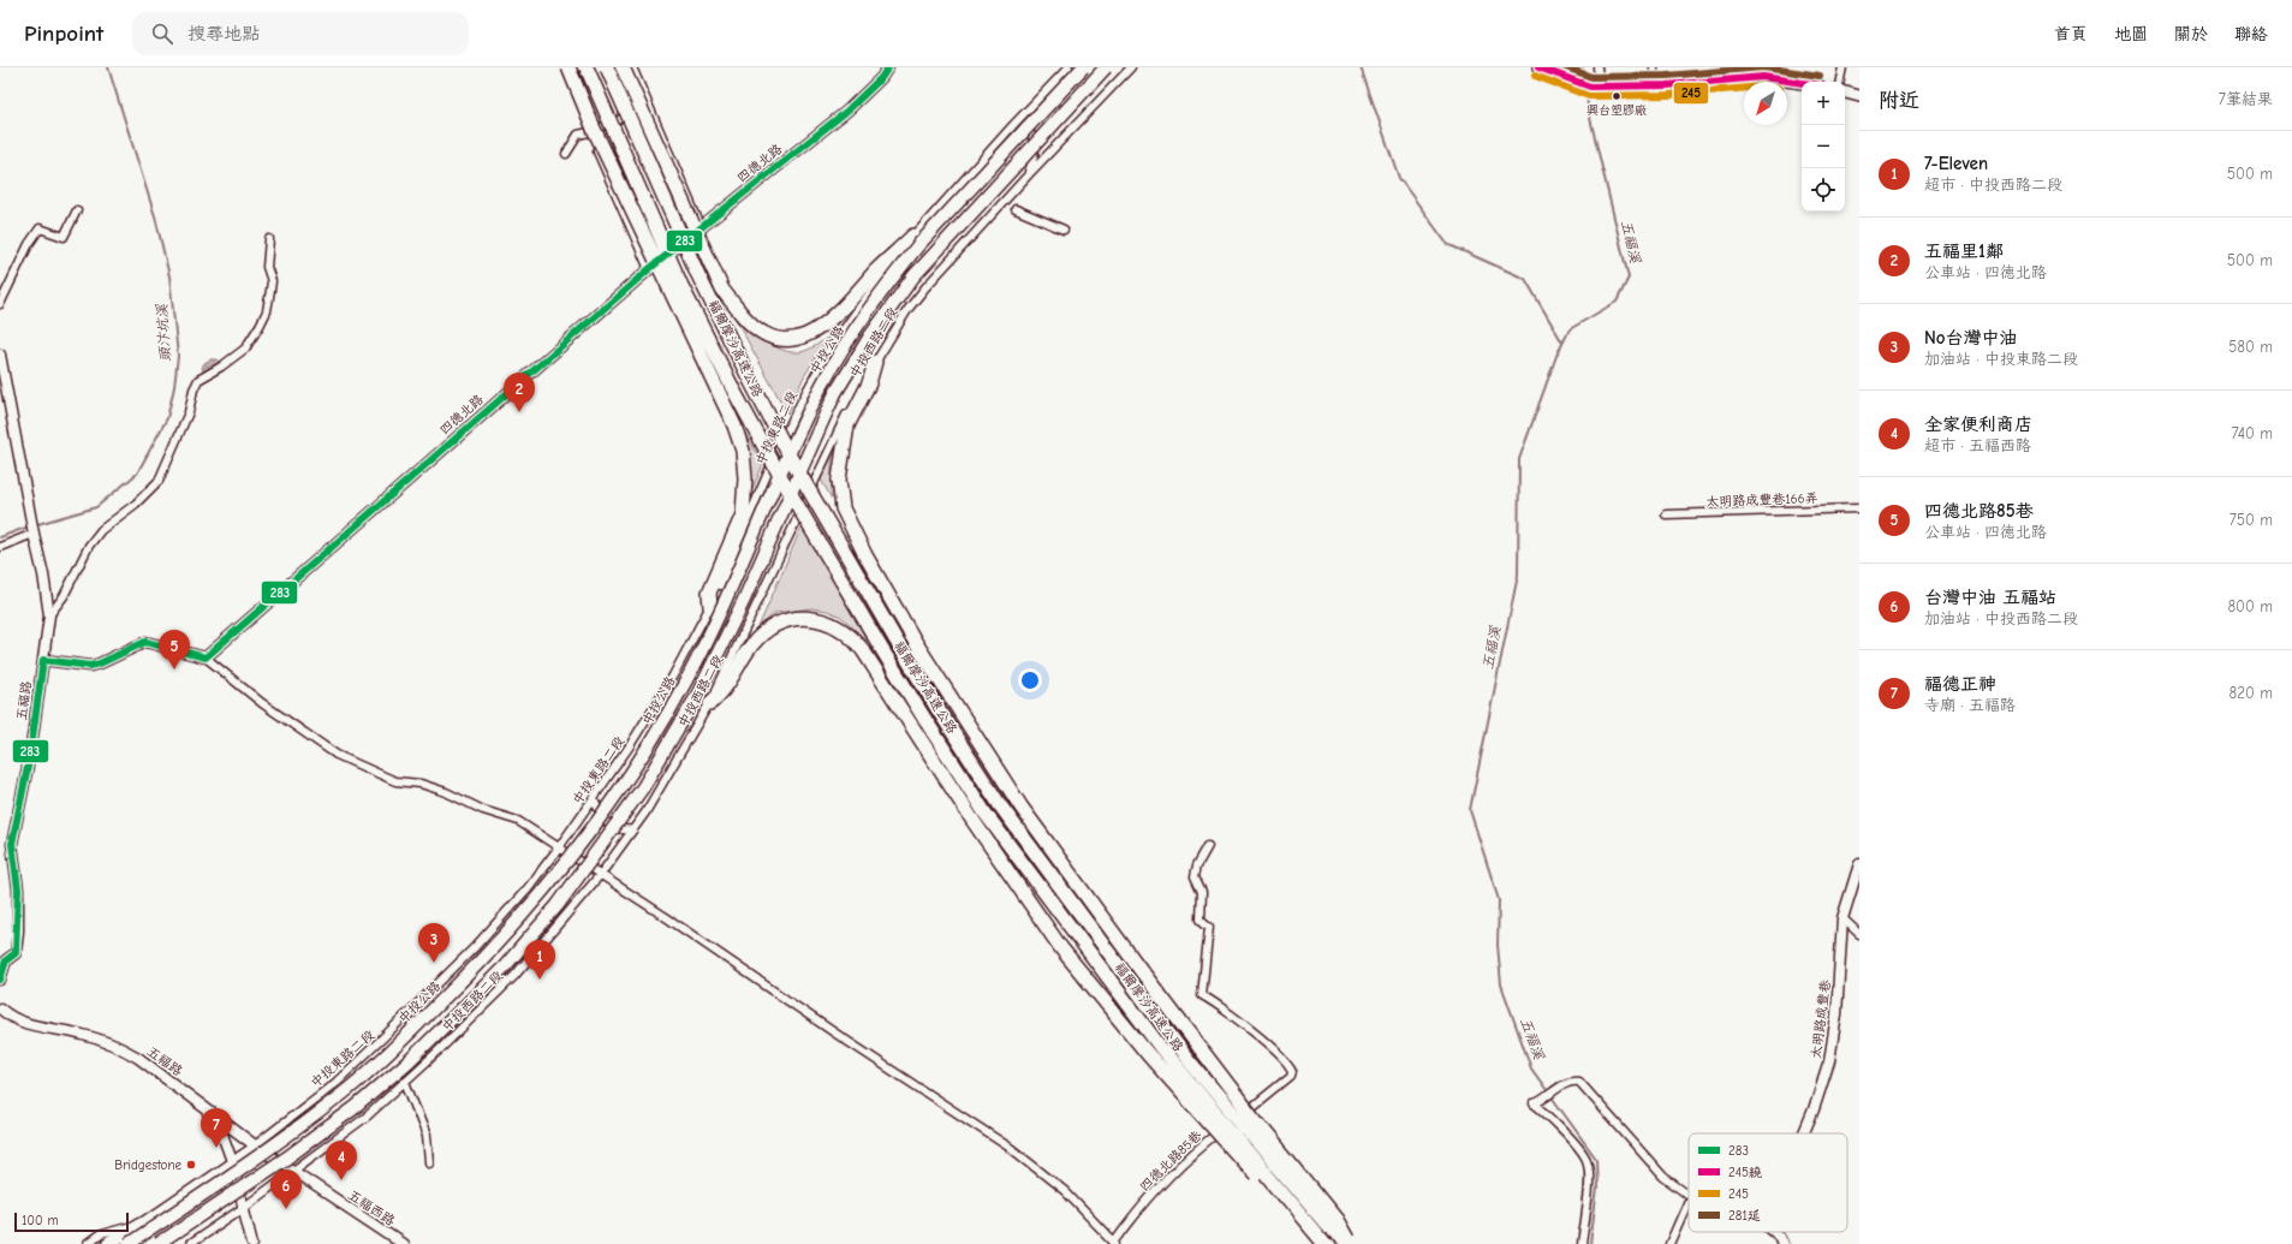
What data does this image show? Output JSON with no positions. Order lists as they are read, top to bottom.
{
  "streets": {
    "highway": ["福爾摩沙高速公路"],
    "main road": ["中投公路"],
    "street": [
      "四德北路",
      "中投西路二段",
      "中投東路二段",
      "太明路成豐巷166弄",
      "五福路",
      "太明路成豐巷",
      "四德北路85巷",
      "五福西路"
    ]
  },
  "crossings": [
    ["中投西路二段", "五福路"],
    ["中投西路二段", "五福西路"],
    ["中投東路二段", "五福路"],
    ["中投東路二段", "五福西路"],
    ["五福路", "五福西路"]
  ],
  "water": ["五福溪", "頭汴坑溪"],
  "places": ["興台塑膠廠", "Bridgestone"],
  "lines": [
    "transit line 283",
    "transit line 245繞",
    "transit line 281延",
    "transit line 245"
  ],
  "legend": [
    "283",
    "245繞",
    "245",
    "281延"
  ],
  "scale_bar": "100 m",
  "north": "bottom left",
  "page": {
    "header": "Pinpoint",
    "search": "搜尋地點",
    "nav": [
      "首頁",
      "地圖",
      "關於",
      "聯絡"
    ],
    "heading": ["附近", "7筆結果"],
    "map_buttons": ["+", "−"],
    "list": [
      {
        "mark": "1",
        "name": "7-Eleven",
        "note": "超市 · 中投西路二段",
        "value": "500 m"
      },
      {
        "mark": "2",
        "name": "五福里1鄰",
        "note": "公車站 · 四德北路",
        "value": "500 m"
      },
      {
        "mark": "3",
        "name": "No台灣中油",
        "note": "加油站 · 中投東路二段",
        "value": "580 m"
      },
      {
        "mark": "4",
        "name": "全家便利商店",
        "note": "超市 · 五福西路",
        "value": "740 m"
      },
      {
        "mark": "5",
        "name": "四德北路85巷",
        "note": "公車站 · 四德北路",
        "value": "750 m"
      },
      {
        "mark": "6",
        "name": "台灣中油 五福站",
        "note": "加油站 · 中投西路二段",
        "value": "800 m"
      },
      {
        "mark": "7",
        "name": "福德正神",
        "note": "寺廟 · 五福路",
        "value": "820 m"
      }
    ],
    "pins": [
      "2",
      "5",
      "3",
      "1",
      "7",
      "4",
      "6"
    ],
    "scale": "100 m"
  }
}
